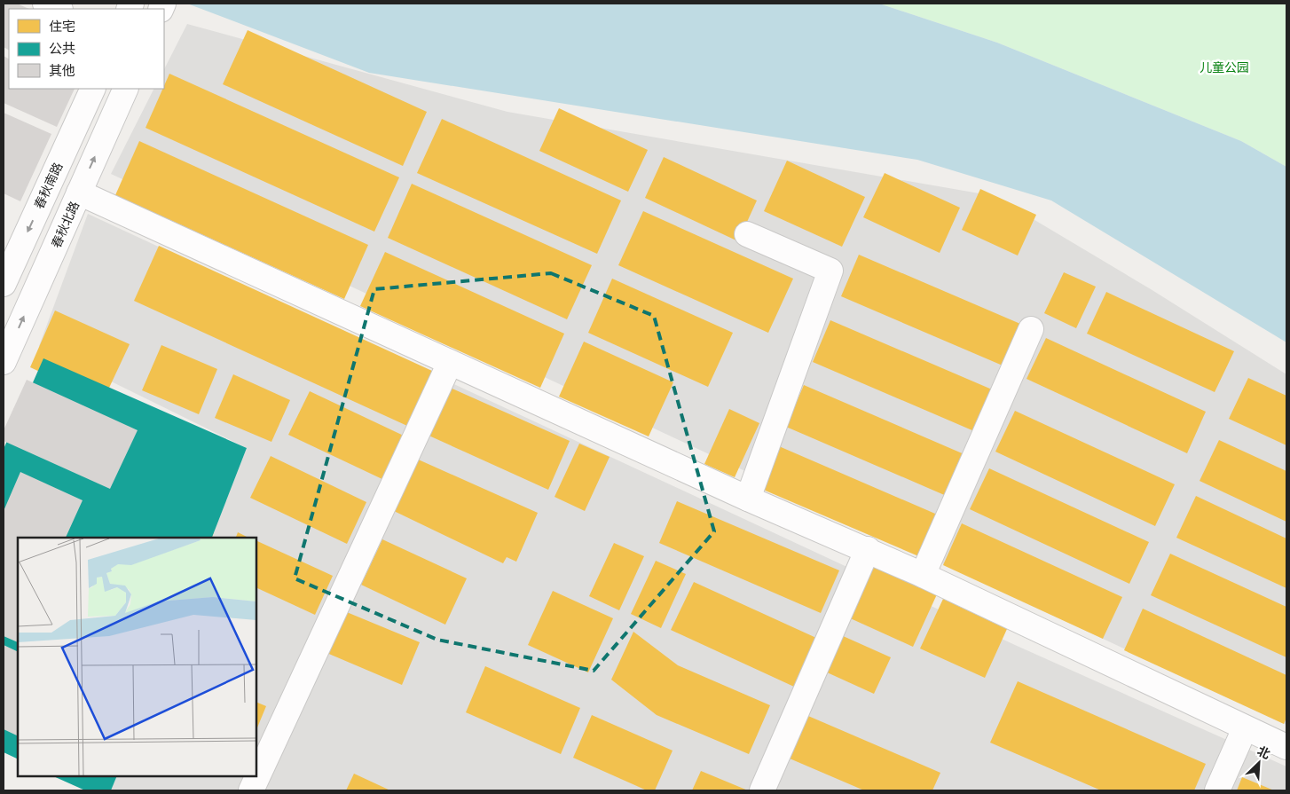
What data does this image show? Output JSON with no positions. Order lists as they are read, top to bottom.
{
  "streets": {
    "street": ["春秋南路", "春秋北路"]
  },
  "one_way": ["春秋南路", "春秋北路"],
  "parks": ["儿童公园"],
  "legend": ["住宅", "公共", "其他"],
  "north": "top right"
}
